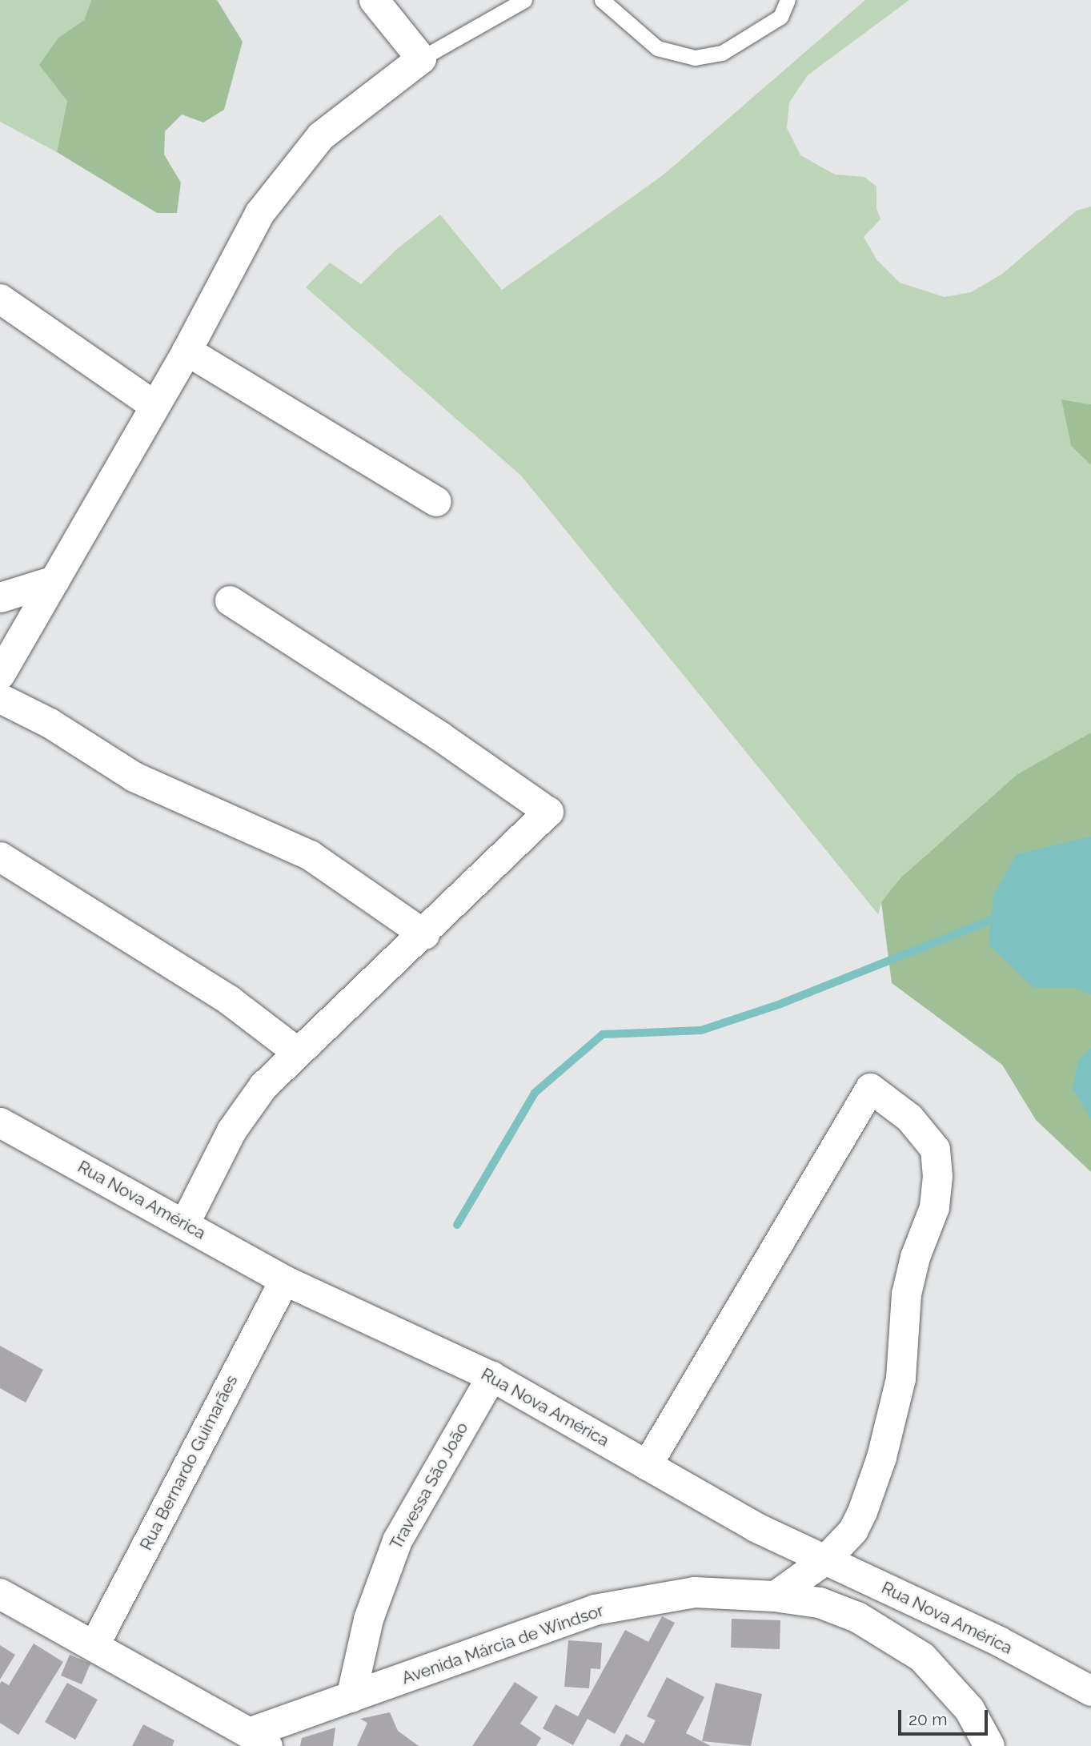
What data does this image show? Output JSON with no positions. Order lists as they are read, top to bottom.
{
  "streets": {
    "street": [
      "Rua Nova América",
      "Rua Bernardo Guimarães",
      "Travessa São João",
      "Avenida Márcia de Windsor"
    ]
  },
  "crossings": [
    ["Rua Nova América", "Rua Bernardo Guimarães"],
    ["Rua Nova América", "Travessa São João"],
    ["Rua Bernardo Guimarães", "Avenida Márcia de Windsor"],
    ["Travessa São João", "Avenida Márcia de Windsor"]
  ],
  "scale_bar": "20 m"
}
